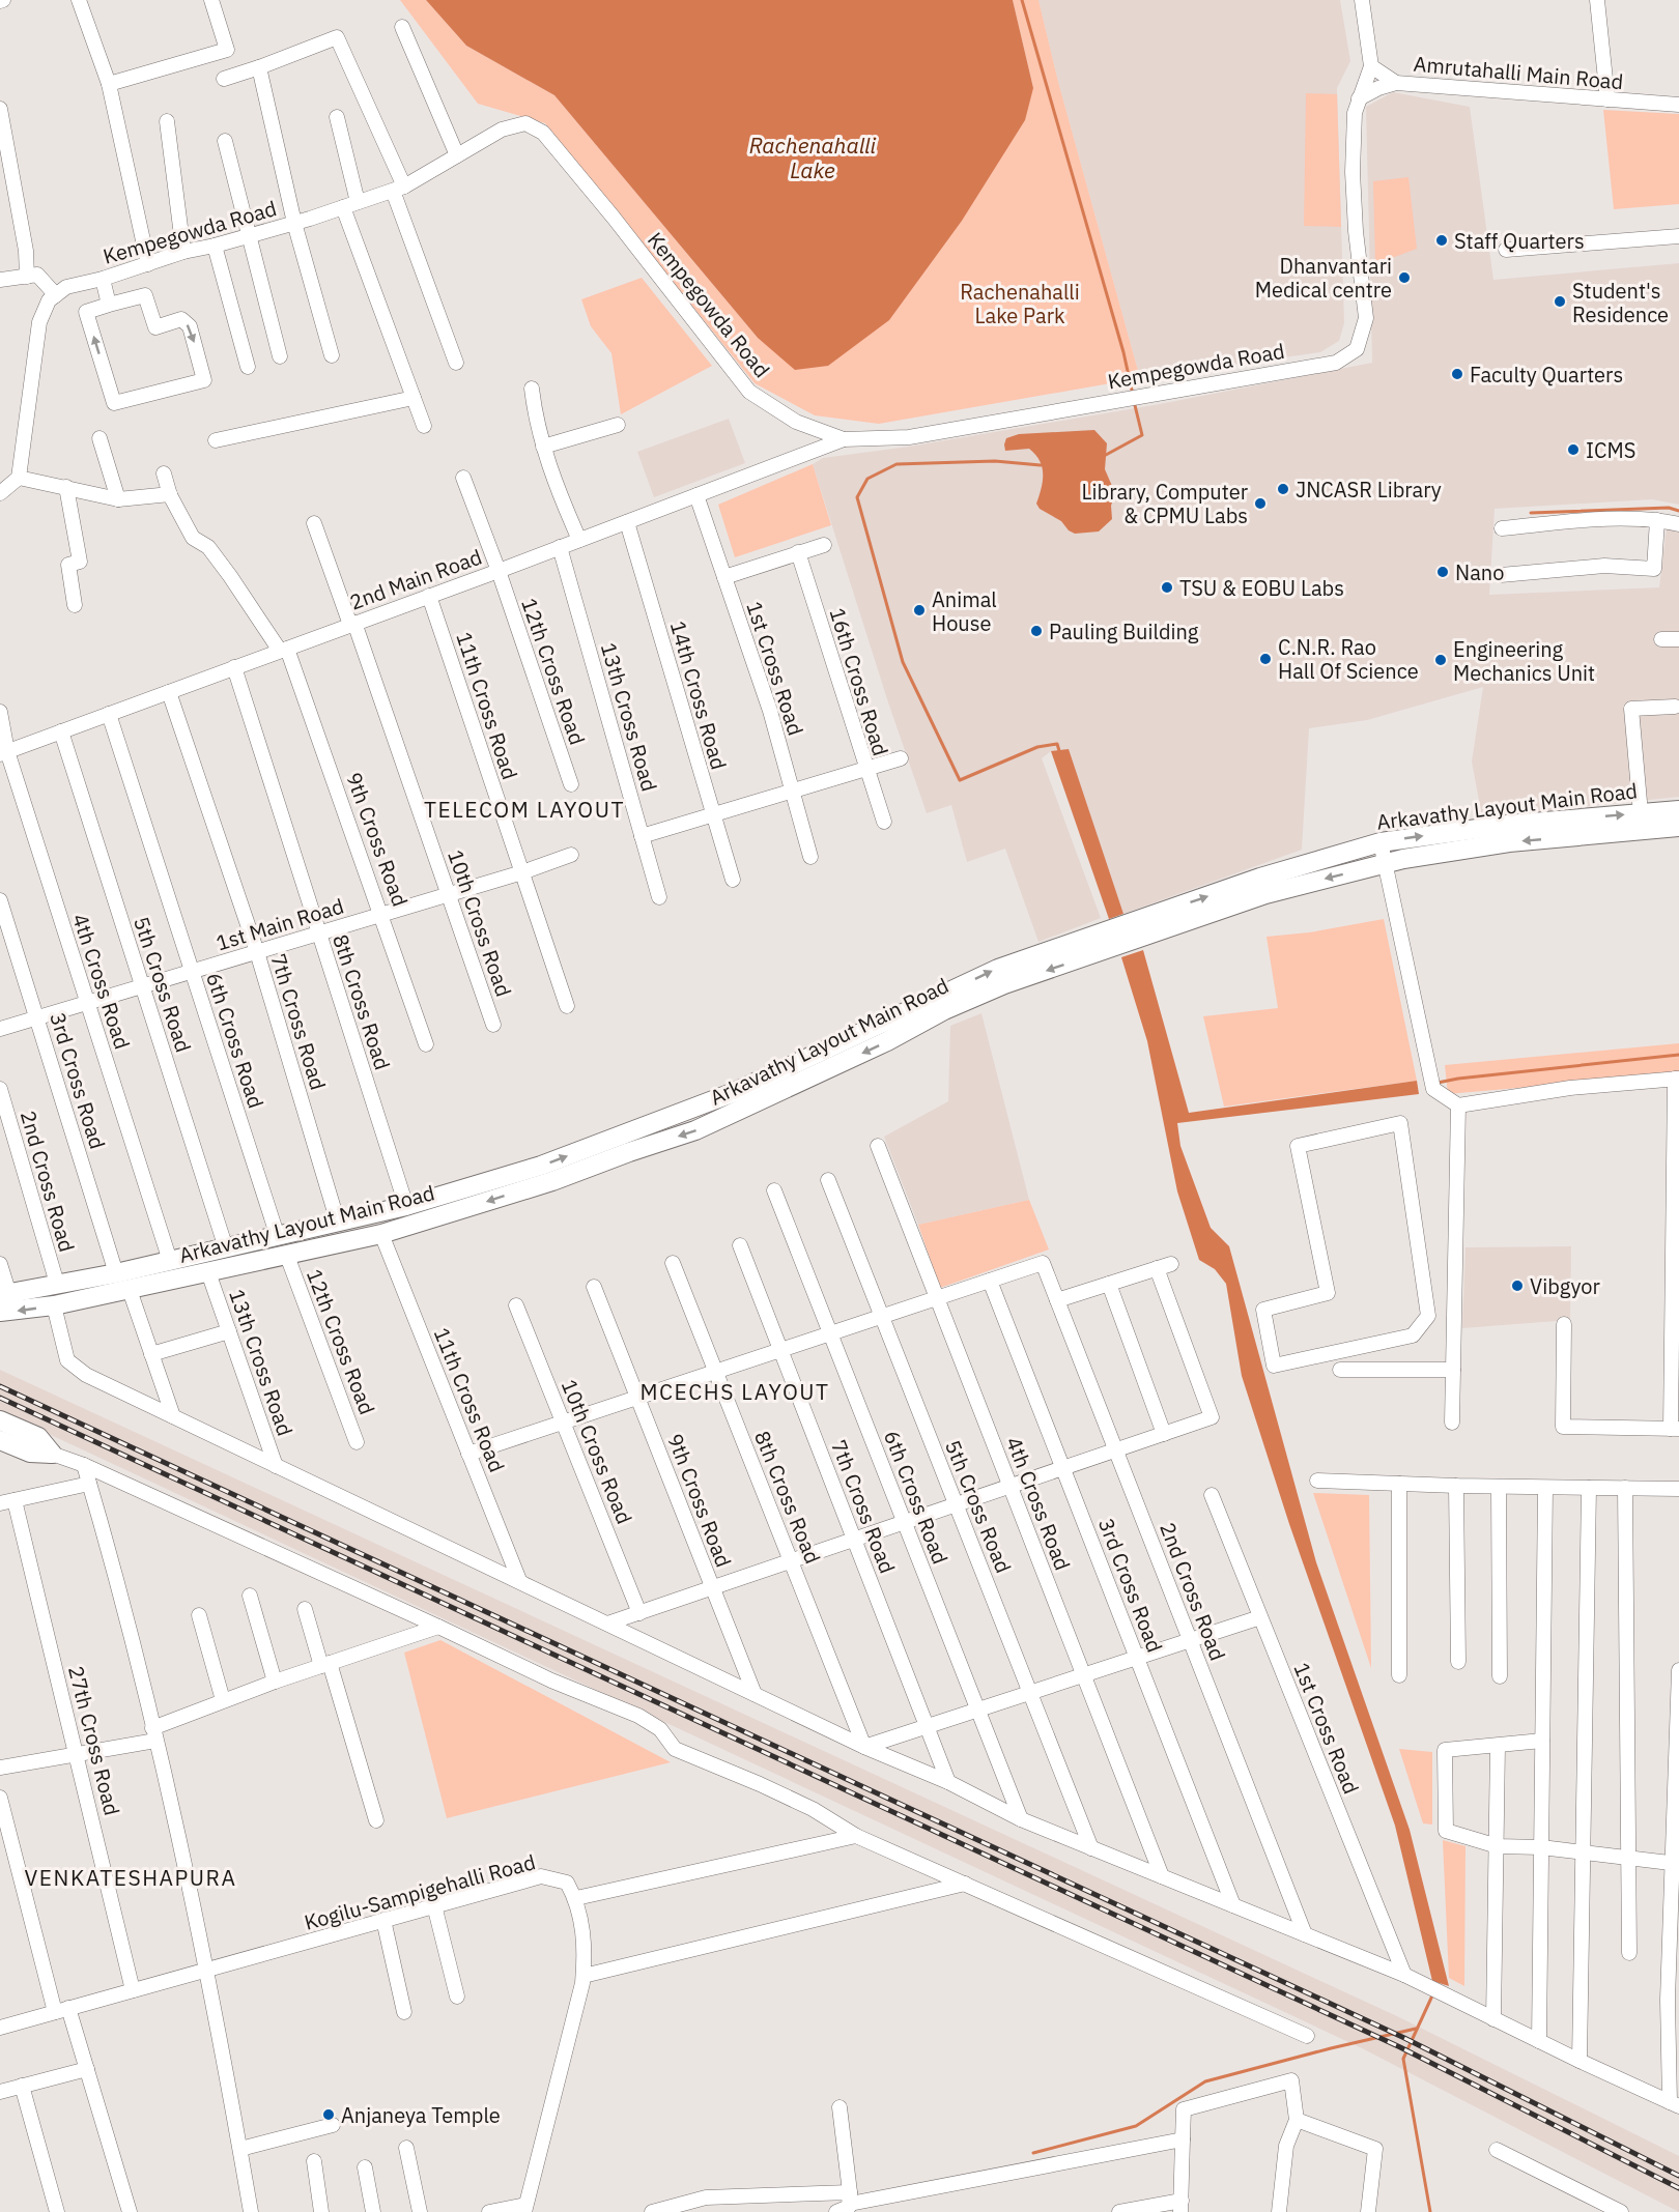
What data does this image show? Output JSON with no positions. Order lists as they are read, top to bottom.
{
  "streets": {
    "main road": ["Arkavathy Layout Main Road"],
    "street": [
      "Amrutahalli Main Road",
      "Kempegowda Road",
      "2nd Main Road",
      "1st Cross Road",
      "12th Cross Road",
      "16th Cross Road",
      "14th Cross Road",
      "11th Cross Road",
      "13th Cross Road",
      "9th Cross Road",
      "10th Cross Road",
      "1st Main Road",
      "4th Cross Road",
      "5th Cross Road",
      "8th Cross Road",
      "7th Cross Road",
      "6th Cross Road",
      "3rd Cross Road",
      "2nd Cross Road",
      "27th Cross Road",
      "Kogilu-Sampigehalli Road"
    ]
  },
  "crossings": [
    ["Amrutahalli Main Road", "Kempegowda Road"],
    ["Kempegowda Road", "2nd Main Road"],
    ["2nd Main Road", "1st Cross Road"],
    ["2nd Main Road", "12th Cross Road"],
    ["2nd Main Road", "14th Cross Road"],
    ["2nd Main Road", "11th Cross Road"],
    ["2nd Main Road", "13th Cross Road"],
    ["2nd Main Road", "9th Cross Road"],
    ["2nd Main Road", "10th Cross Road"],
    ["2nd Main Road", "4th Cross Road"],
    ["2nd Main Road", "5th Cross Road"],
    ["2nd Main Road", "8th Cross Road"],
    ["2nd Main Road", "7th Cross Road"],
    ["2nd Main Road", "6th Cross Road"],
    ["12th Cross Road", "Arkavathy Layout Main Road"],
    ["11th Cross Road", "Arkavathy Layout Main Road"],
    ["11th Cross Road", "1st Main Road"],
    ["13th Cross Road", "Arkavathy Layout Main Road"],
    ["Arkavathy Layout Main Road", "4th Cross Road"],
    ["Arkavathy Layout Main Road", "5th Cross Road"],
    ["Arkavathy Layout Main Road", "8th Cross Road"],
    ["Arkavathy Layout Main Road", "7th Cross Road"],
    ["Arkavathy Layout Main Road", "6th Cross Road"],
    ["Arkavathy Layout Main Road", "3rd Cross Road"],
    ["Arkavathy Layout Main Road", "2nd Cross Road"],
    ["9th Cross Road", "1st Main Road"],
    ["10th Cross Road", "1st Main Road"],
    ["1st Main Road", "4th Cross Road"],
    ["1st Main Road", "5th Cross Road"],
    ["1st Main Road", "8th Cross Road"],
    ["1st Main Road", "7th Cross Road"],
    ["1st Main Road", "6th Cross Road"],
    ["1st Main Road", "3rd Cross Road"],
    ["3rd Cross Road", "2nd Cross Road"],
    ["27th Cross Road", "Kogilu-Sampigehalli Road"]
  ],
  "districts": ["TELECOM LAYOUT", "MCECHS LAYOUT", "VENKATESHAPURA"],
  "water": ["Rachenahalli Lake"],
  "parks": ["Rachenahalli Lake Park"],
  "places": [
    "Staff Quarters",
    "Dhanvantari Medical centre",
    "Student's Residence",
    "Faculty Quarters",
    "ICMS",
    "JNCASR Library",
    "Library, Computer & CPMU Labs",
    "Nano",
    "TSU & EOBU Labs",
    "Animal House",
    "Pauling Building",
    "C.N.R. Rao Hall Of Science",
    "Engineering Mechanics Unit",
    "Vibgyor",
    "Anjaneya Temple"
  ]
}
